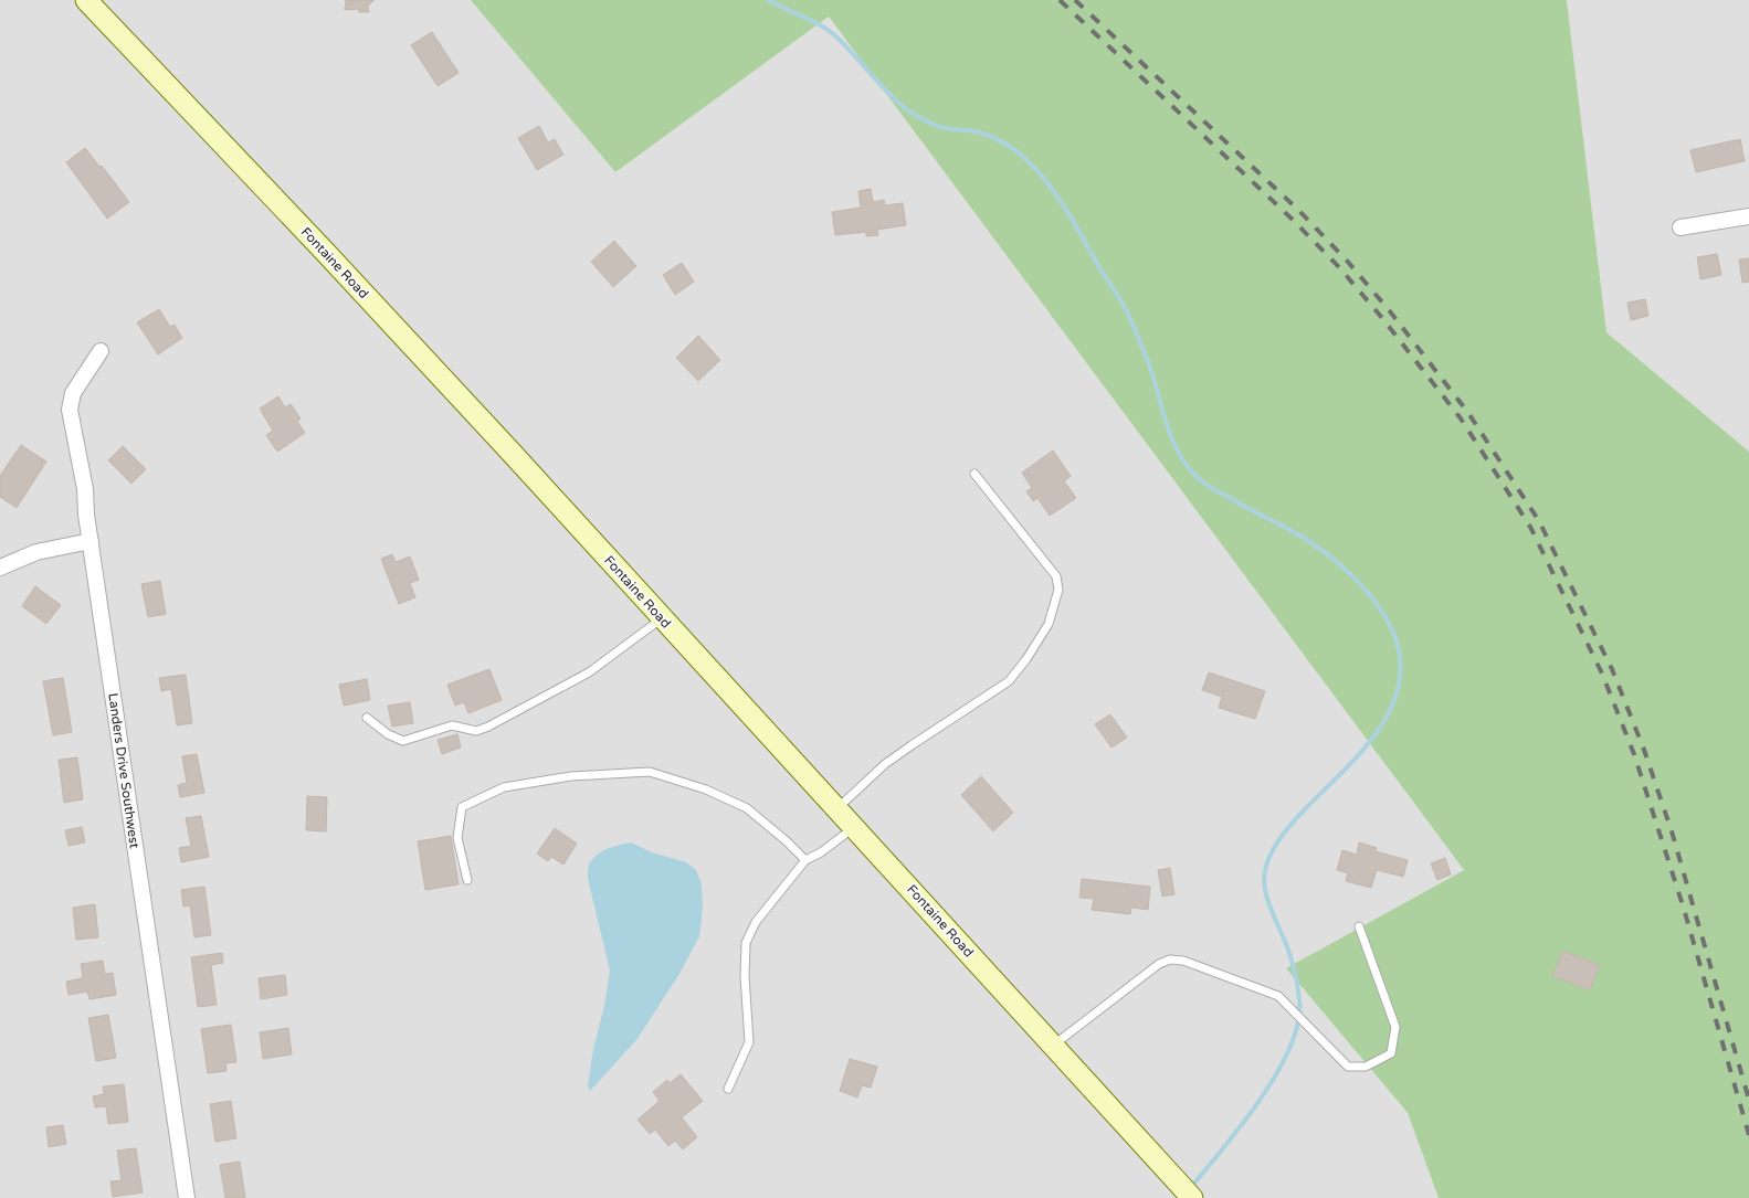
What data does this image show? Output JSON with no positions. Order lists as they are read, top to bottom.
{
  "streets": {
    "main road": ["Fontaine Road"],
    "street": ["Landers Drive Southwest"]
  }
}
